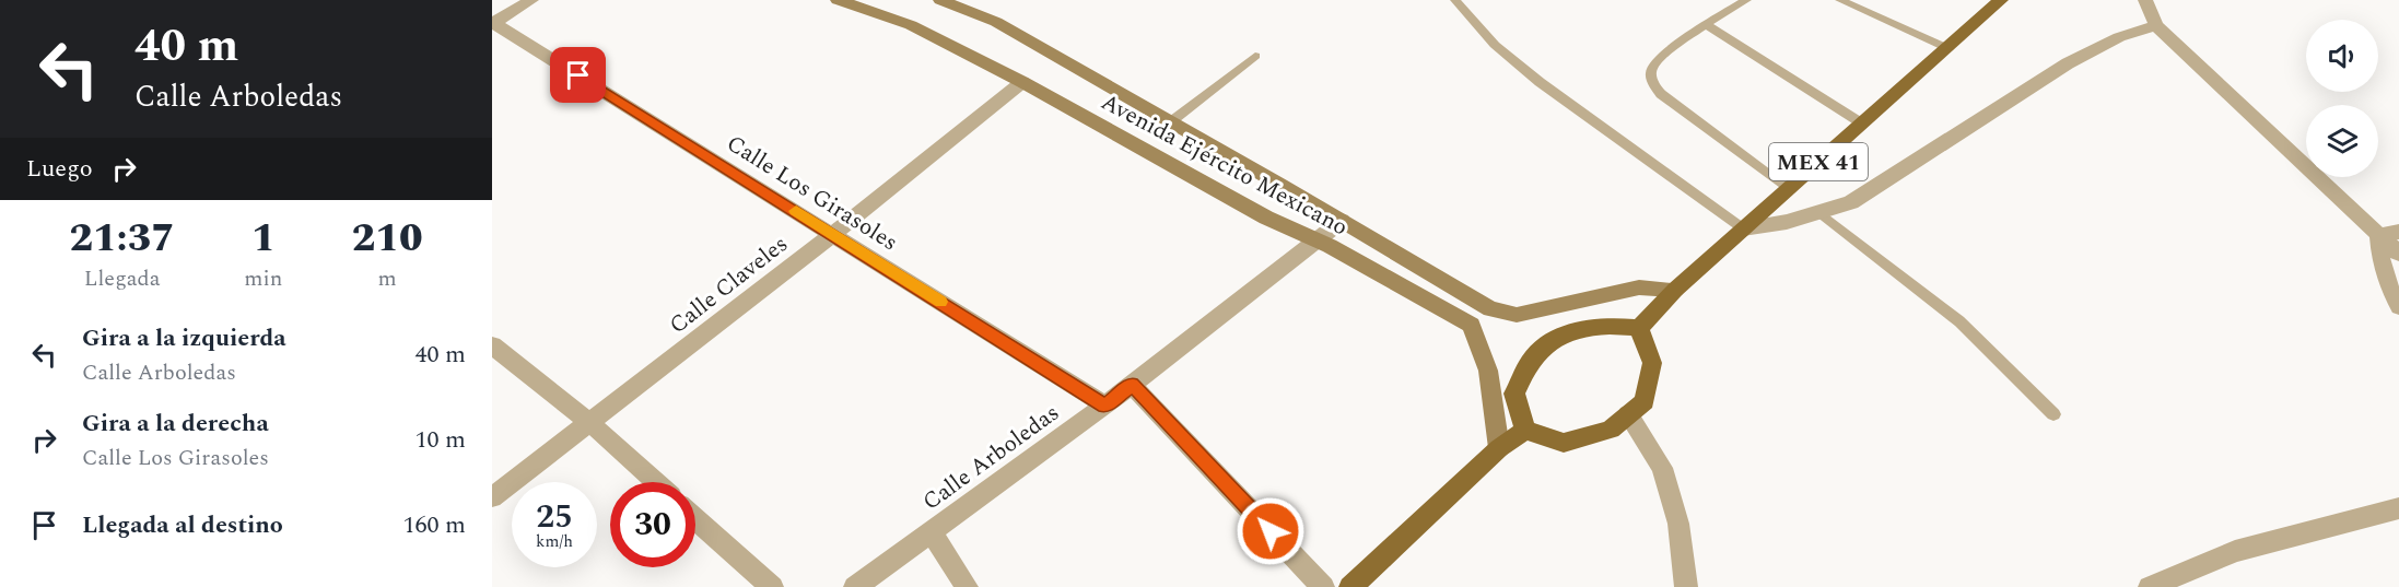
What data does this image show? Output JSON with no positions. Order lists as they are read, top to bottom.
{
  "streets": {
    "main road": ["MEX 41"],
    "street": [
      "Avenida Ejército Mexicano",
      "Calle Los Girasoles",
      "Calle Claveles",
      "Calle Arboledas"
    ]
  },
  "crossings": [
    ["MEX 41", "Avenida Ejército Mexicano"],
    ["Avenida Ejército Mexicano", "Calle Claveles"],
    ["Avenida Ejército Mexicano", "Calle Arboledas"],
    ["Calle Los Girasoles", "Calle Claveles"],
    ["Calle Los Girasoles", "Calle Arboledas"]
  ],
  "page": {
    "turn": ["40 m", "Calle Arboledas"],
    "then": "Luego",
    "eta": [
      "21:37",
      "Llegada",
      "1",
      "min",
      "210",
      "m"
    ],
    "list": [
      {
        "name": "Gira a la izquierda",
        "note": "Calle Arboledas",
        "value": "40 m"
      },
      {
        "name": "Gira a la derecha",
        "note": "Calle Los Girasoles",
        "value": "10 m"
      },
      {
        "name": "Llegada al destino",
        "value": "160 m"
      }
    ],
    "speed": "25 km/h",
    "limit": "30"
  }
}
